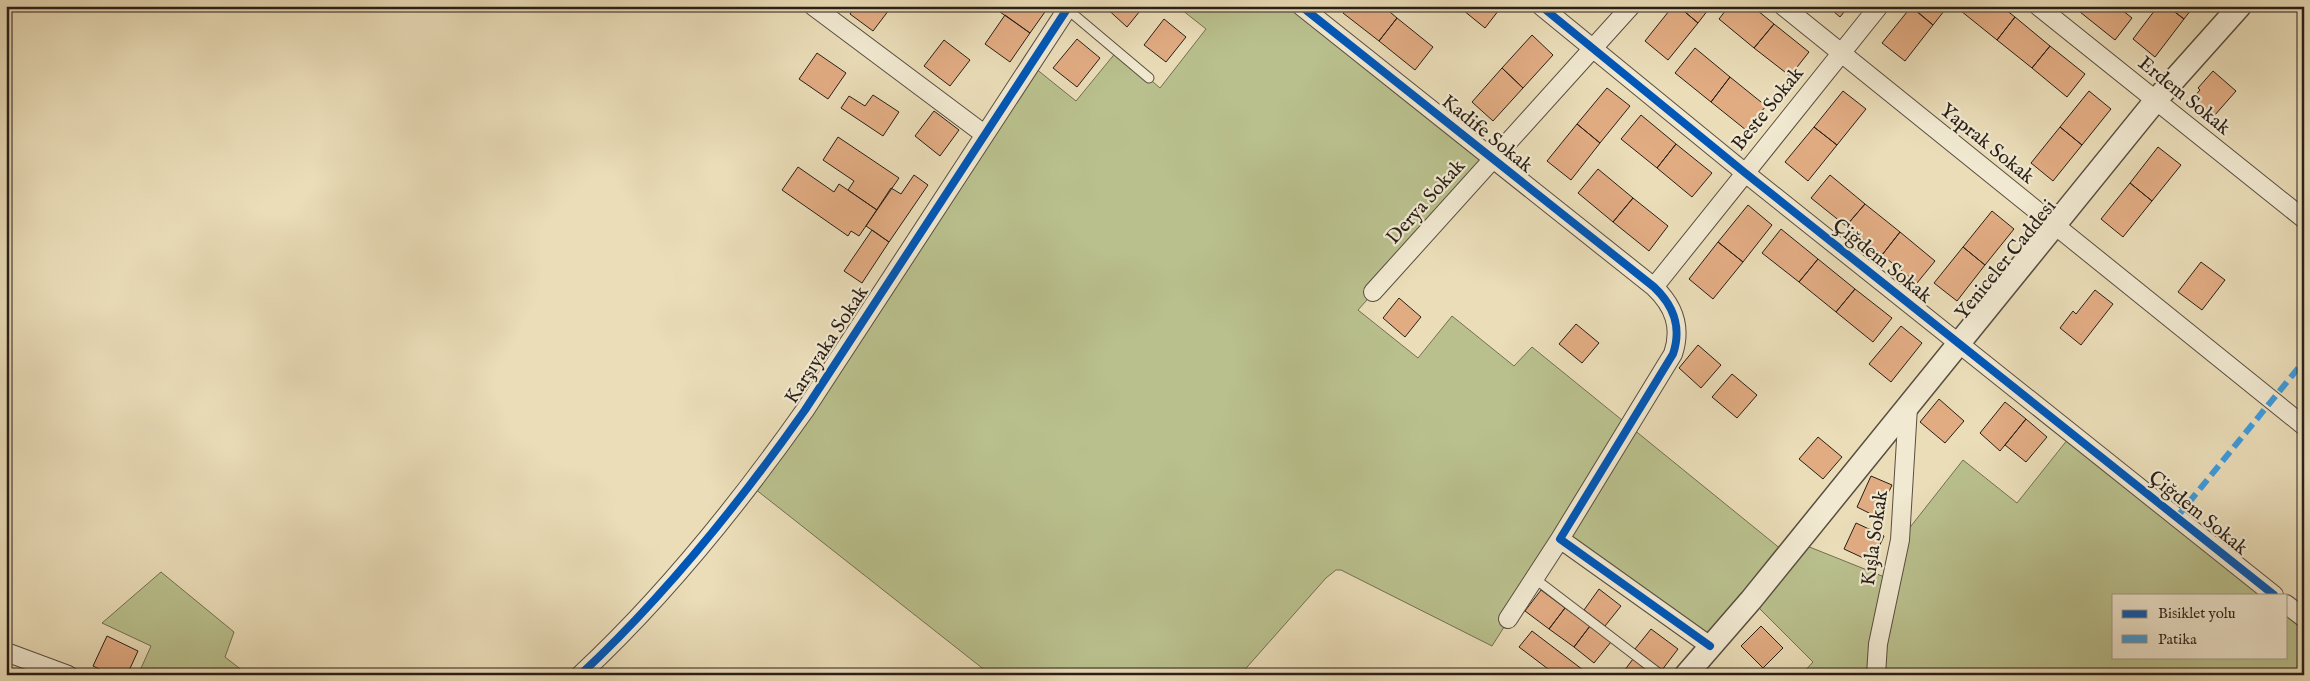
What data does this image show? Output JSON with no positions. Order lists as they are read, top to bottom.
{
  "streets": {
    "street": [
      "Erdem Sokak",
      "Beste Sokak",
      "Kadife Sokak",
      "Yaprak Sokak",
      "Derya Sokak",
      "Yeniceler Caddesi",
      "Çiğdem Sokak",
      "Karşıyaka Sokak",
      "Kışla Sokak"
    ]
  },
  "crossings": [
    ["Erdem Sokak", "Yeniceler Caddesi"],
    ["Beste Sokak", "Kadife Sokak"],
    ["Beste Sokak", "Yaprak Sokak"],
    ["Beste Sokak", "Çiğdem Sokak"],
    ["Kadife Sokak", "Derya Sokak"],
    ["Yaprak Sokak", "Yeniceler Caddesi"],
    ["Derya Sokak", "Çiğdem Sokak"],
    ["Yeniceler Caddesi", "Çiğdem Sokak"],
    ["Yeniceler Caddesi", "Kışla Sokak"]
  ],
  "legend": ["Bisiklet yolu", "Patika"]
}
